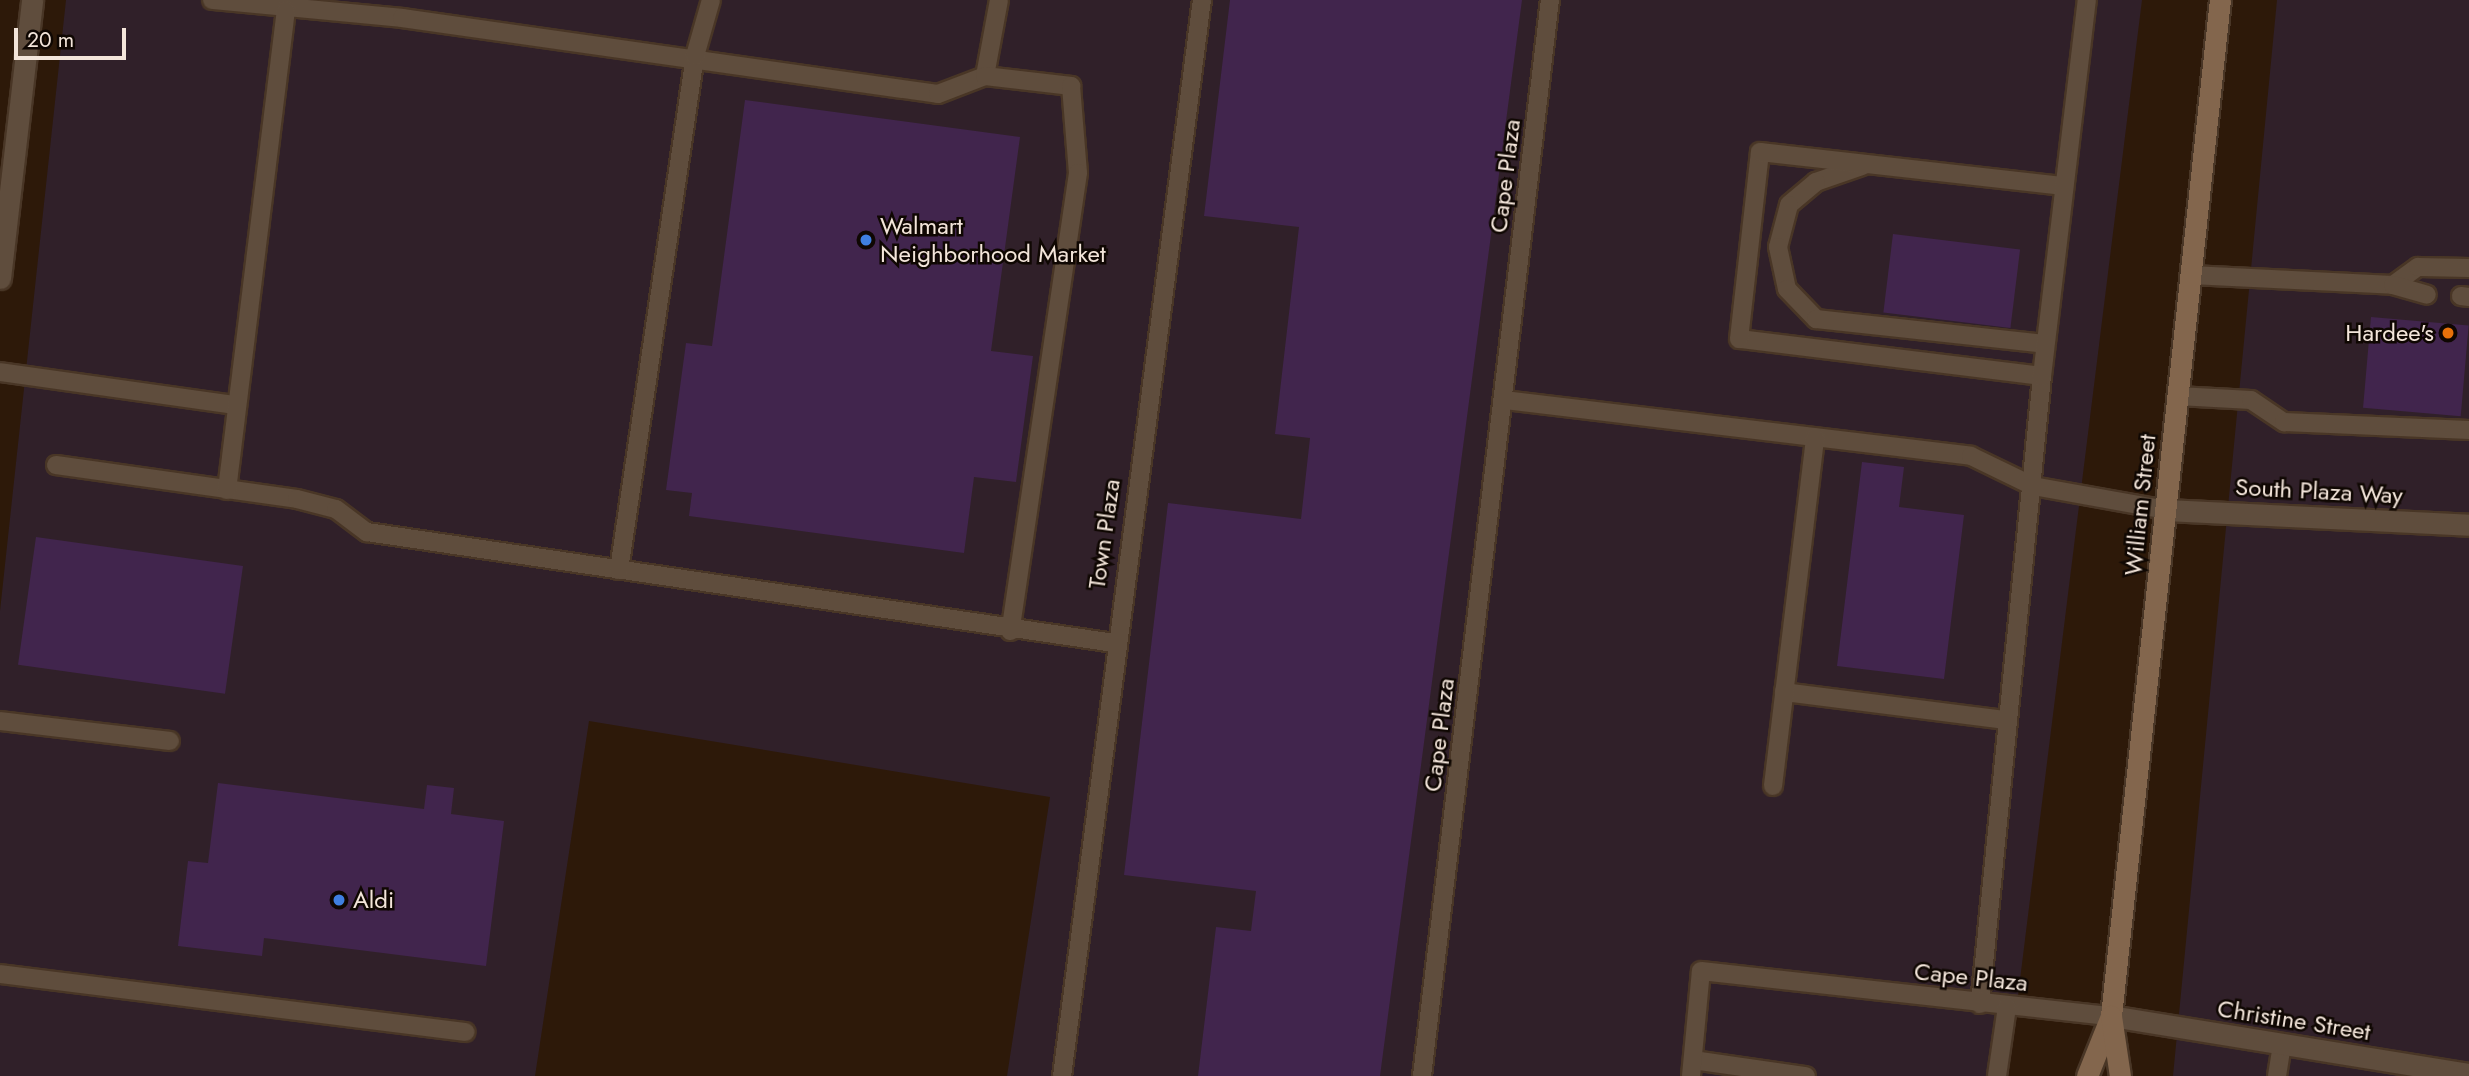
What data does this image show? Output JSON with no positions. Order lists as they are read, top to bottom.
{
  "streets": {
    "main road": ["William Street"],
    "street": ["South Plaza Way", "Christine Street"],
    "lane": ["Cape Plaza", "Town Plaza"]
  },
  "crossings": [
    ["Cape Plaza", "William Street"],
    ["Cape Plaza", "Christine Street"],
    ["South Plaza Way", "William Street"],
    ["William Street", "Christine Street"]
  ],
  "places": ["Walmart Neighborhood Market", "Hardee's", "Aldi"],
  "scale_bar": "20 m"
}
